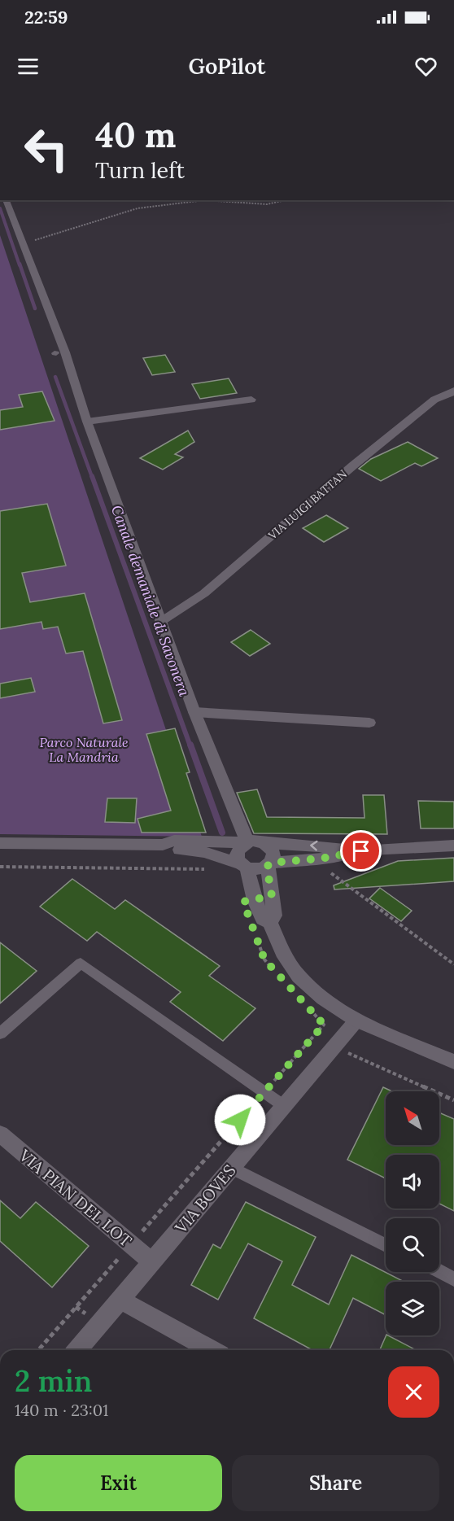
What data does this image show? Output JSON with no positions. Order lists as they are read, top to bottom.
{
  "streets": {
    "street": ["VIA LUIGI BATTAN", "VIA PIAN DEL LOT", "VIA BOVES"]
  },
  "crossings": [
    ["VIA PIAN DEL LOT", "VIA BOVES"]
  ],
  "water": ["Canale demaniale di Savonera"],
  "parks": ["Parco Naturale La Mandria"],
  "north": "top left",
  "page": {
    "status": "22:59",
    "header": "GoPilot",
    "turn": ["40 m", "Turn left"],
    "heading": ["2 min", "140 m · 23:01"],
    "buttons": ["Exit", "Share"]
  }
}
